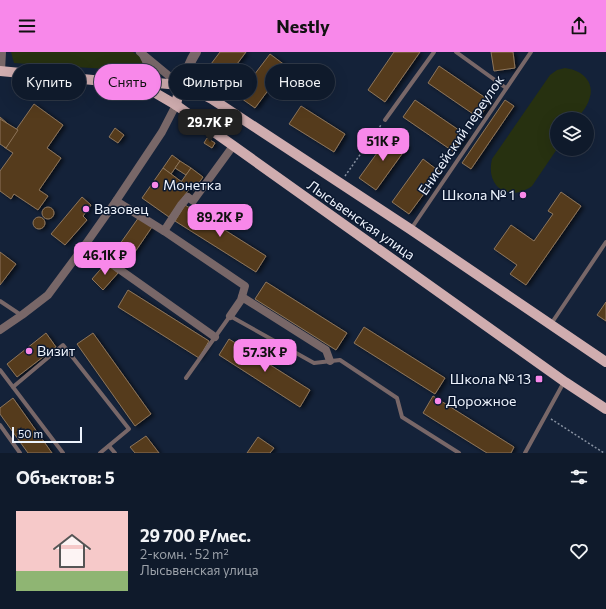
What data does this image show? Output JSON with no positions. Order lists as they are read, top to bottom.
{
  "streets": {
    "main road": ["Лысьвенская улица"],
    "lane": ["Енисейский переулок"]
  },
  "crossings": [
    ["Енисейский переулок", "Лысьвенская улица"]
  ],
  "places": {
    "other": [
      "Монетка",
      "Школа № 1",
      "Вазовец",
      "Визит",
      "Дорожное"
    ],
    "transit": ["Школа № 13"]
  },
  "scale_bar": "50 m",
  "page": {
    "header": "Nestly",
    "chip": [
      "Купить",
      "Снять",
      "Фильтры",
      "Новое"
    ],
    "price": [
      "29.7K ₽",
      "51K ₽",
      "89.2K ₽",
      "46.1K ₽",
      "57.3K ₽"
    ],
    "scale": "50 m",
    "heading": "Объектов: 5",
    "list": [
      {
        "name": "29 700 ₽/мес.",
        "note": "2-комн. · 52 m² · Лысьвенская улица"
      }
    ]
  }
}
